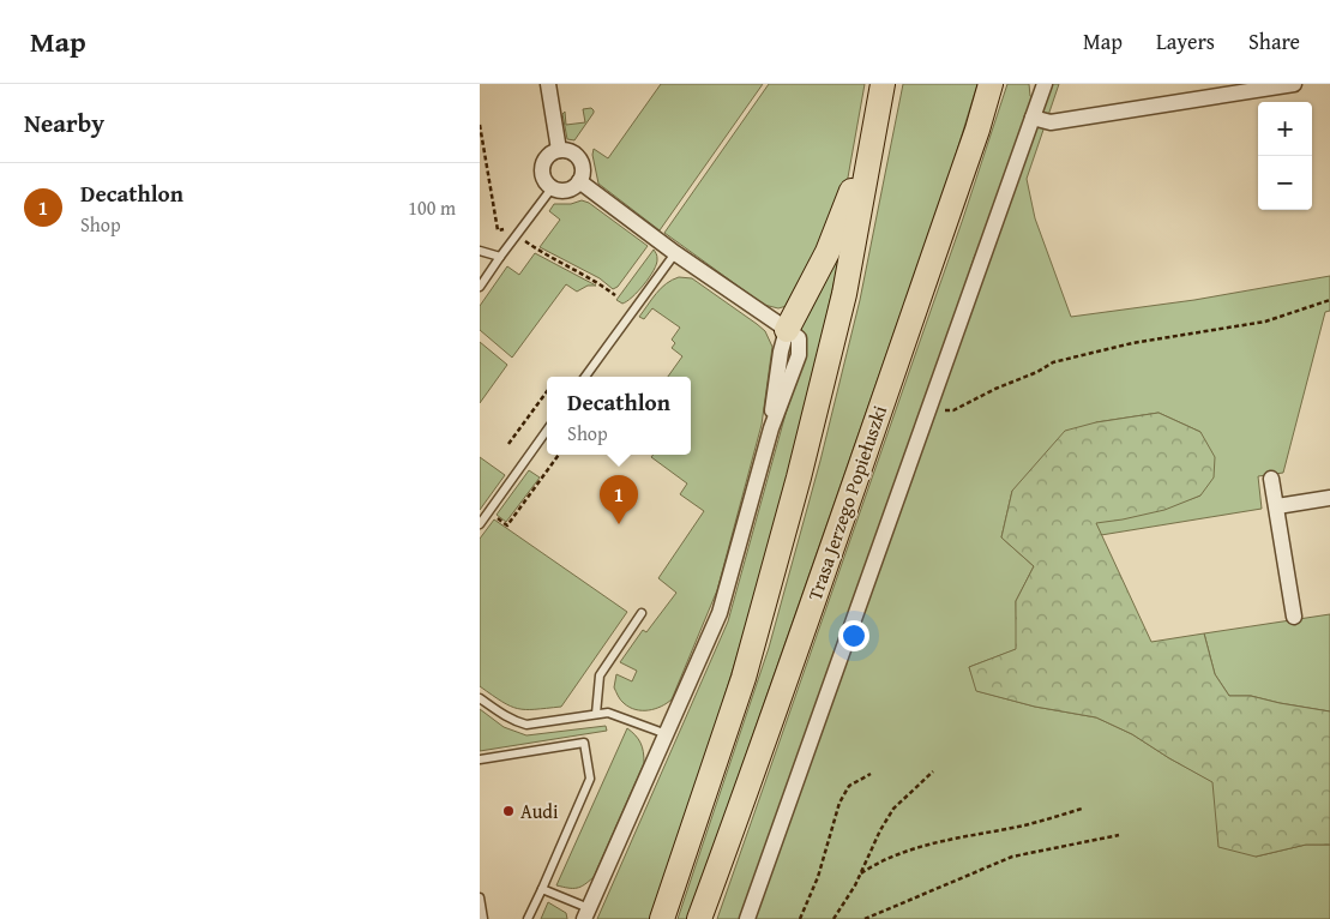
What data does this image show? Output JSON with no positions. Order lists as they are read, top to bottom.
{
  "streets": {
    "main road": ["Trasa Jerzego Popiełuszki"]
  },
  "places": ["Audi"],
  "page": {
    "header": "Map",
    "nav": ["Map", "Layers", "Share"],
    "heading": "Nearby",
    "map_buttons": ["+", "−"],
    "list": [
      {
        "mark": "1",
        "name": "Decathlon",
        "note": "Shop",
        "value": "100 m"
      }
    ],
    "popup": ["Decathlon", "Shop"],
    "pins": "1"
  }
}
